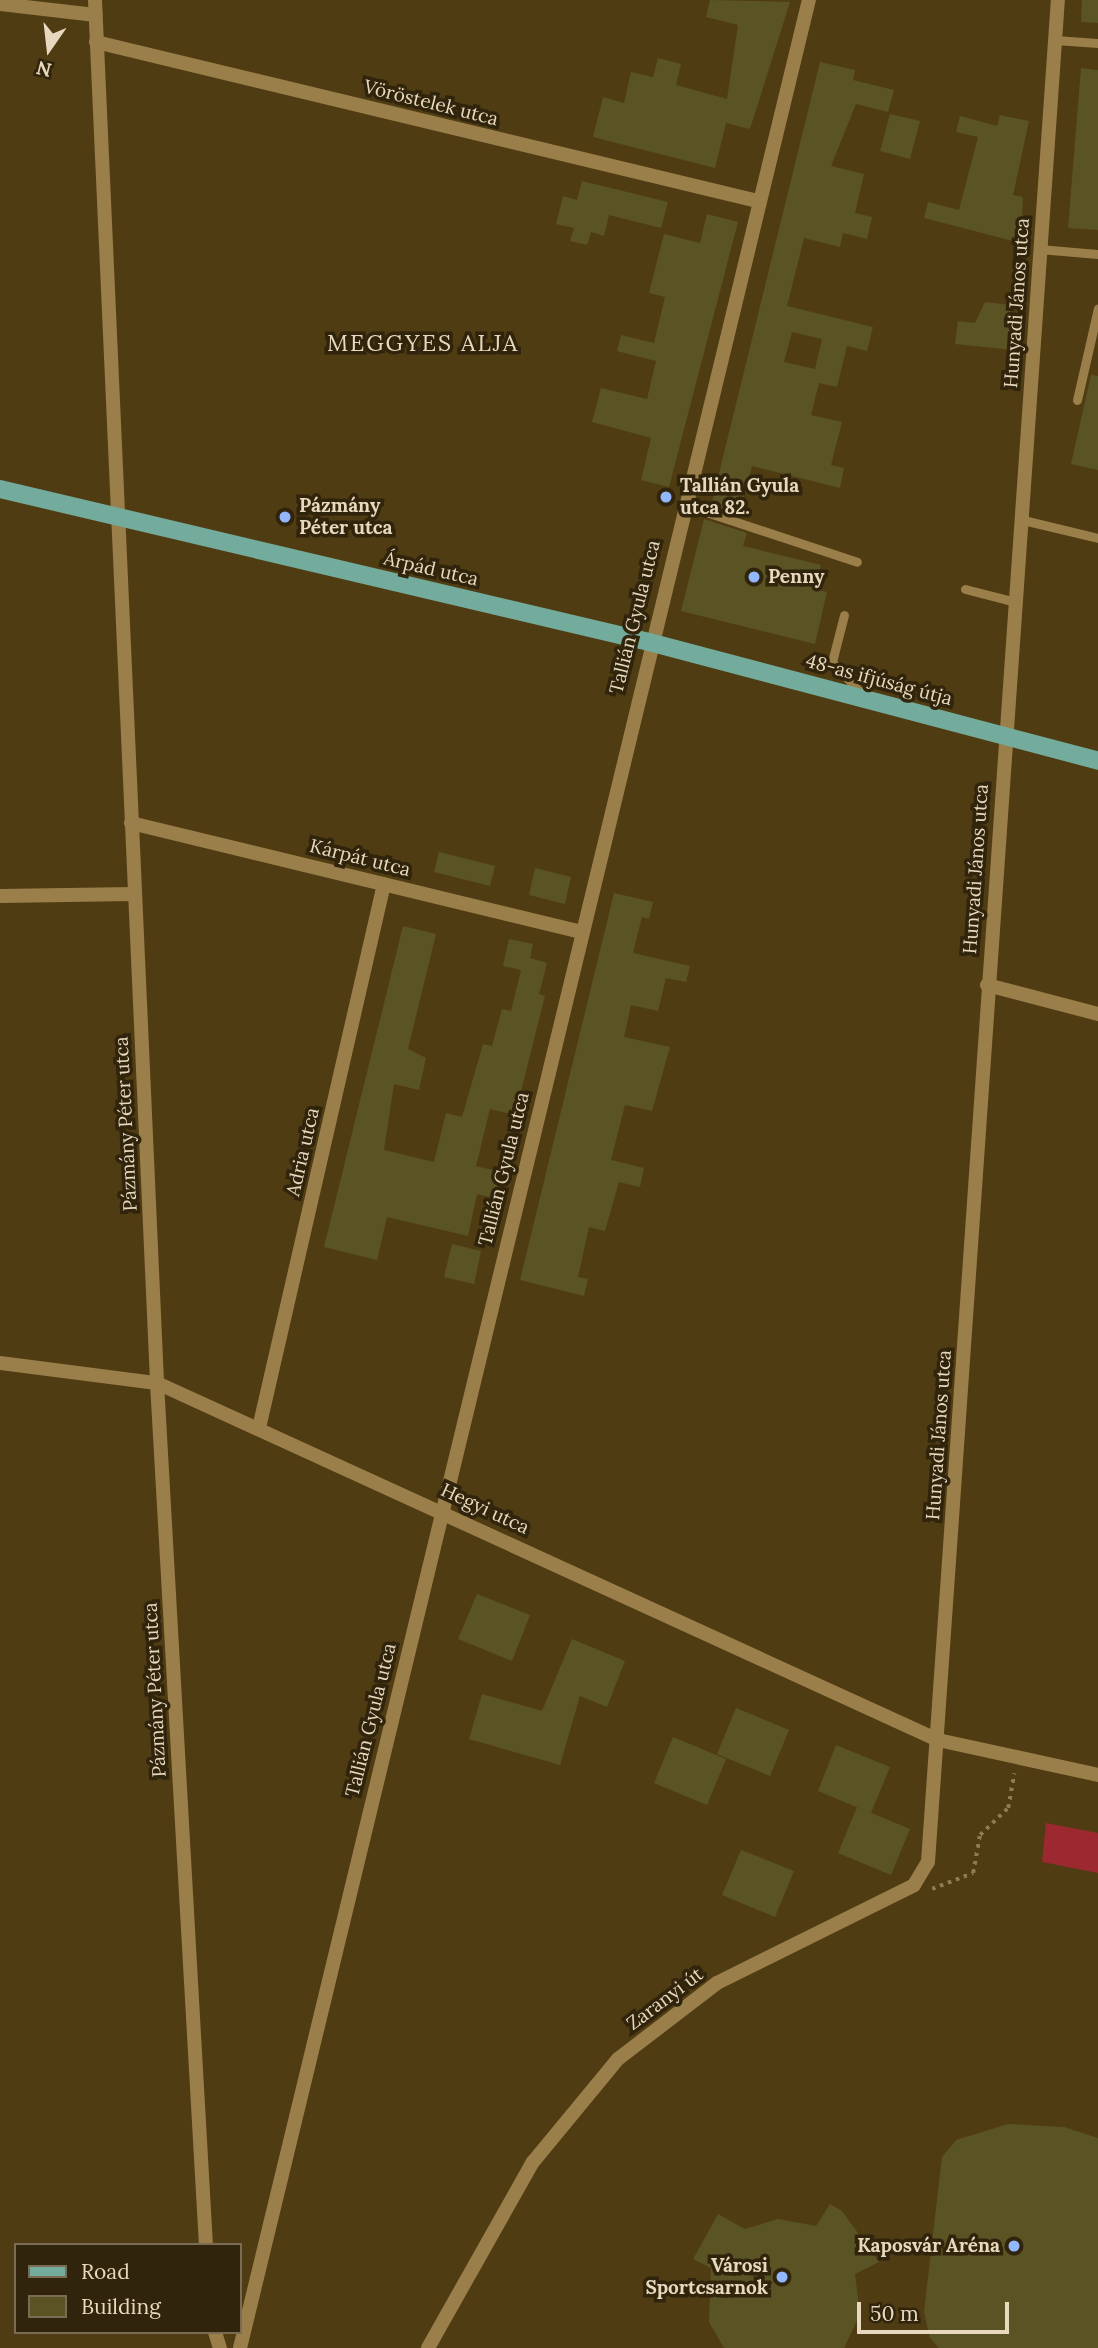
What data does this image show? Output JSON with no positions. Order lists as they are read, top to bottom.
{
  "streets": {
    "main road": ["Árpád utca", "48-as ifjúság útja"],
    "street": [
      "Vöröstelek utca",
      "Hunyadi János utca",
      "Tallián Gyula utca",
      "Kárpát utca",
      "Pázmány Péter utca",
      "Adria utca",
      "Hegyi utca",
      "Zaranyi út"
    ]
  },
  "crossings": [
    ["Vöröstelek utca", "Tallián Gyula utca"],
    ["Vöröstelek utca", "Pázmány Péter utca"],
    ["Hunyadi János utca", "48-as ifjúság útja"],
    ["Hunyadi János utca", "Hegyi utca"],
    ["Hunyadi János utca", "Zaranyi út"],
    ["Árpád utca", "Tallián Gyula utca"],
    ["Árpád utca", "48-as ifjúság útja"],
    ["Árpád utca", "Pázmány Péter utca"],
    ["Tallián Gyula utca", "48-as ifjúság útja"],
    ["Tallián Gyula utca", "Kárpát utca"],
    ["Tallián Gyula utca", "Hegyi utca"],
    ["Kárpát utca", "Pázmány Péter utca"],
    ["Kárpát utca", "Adria utca"],
    ["Pázmány Péter utca", "Hegyi utca"],
    ["Adria utca", "Hegyi utca"],
    ["Hegyi utca", "Zaranyi út"]
  ],
  "districts": ["MEGGYES ALJA"],
  "places": [
    "Tallián Gyula utca 82.",
    "Pázmány Péter utca",
    "Penny",
    "Kaposvár Aréna",
    "Városi Sportcsarnok"
  ],
  "legend": ["Road", "Building"],
  "scale_bar": "50 m",
  "north": "bottom"
}
